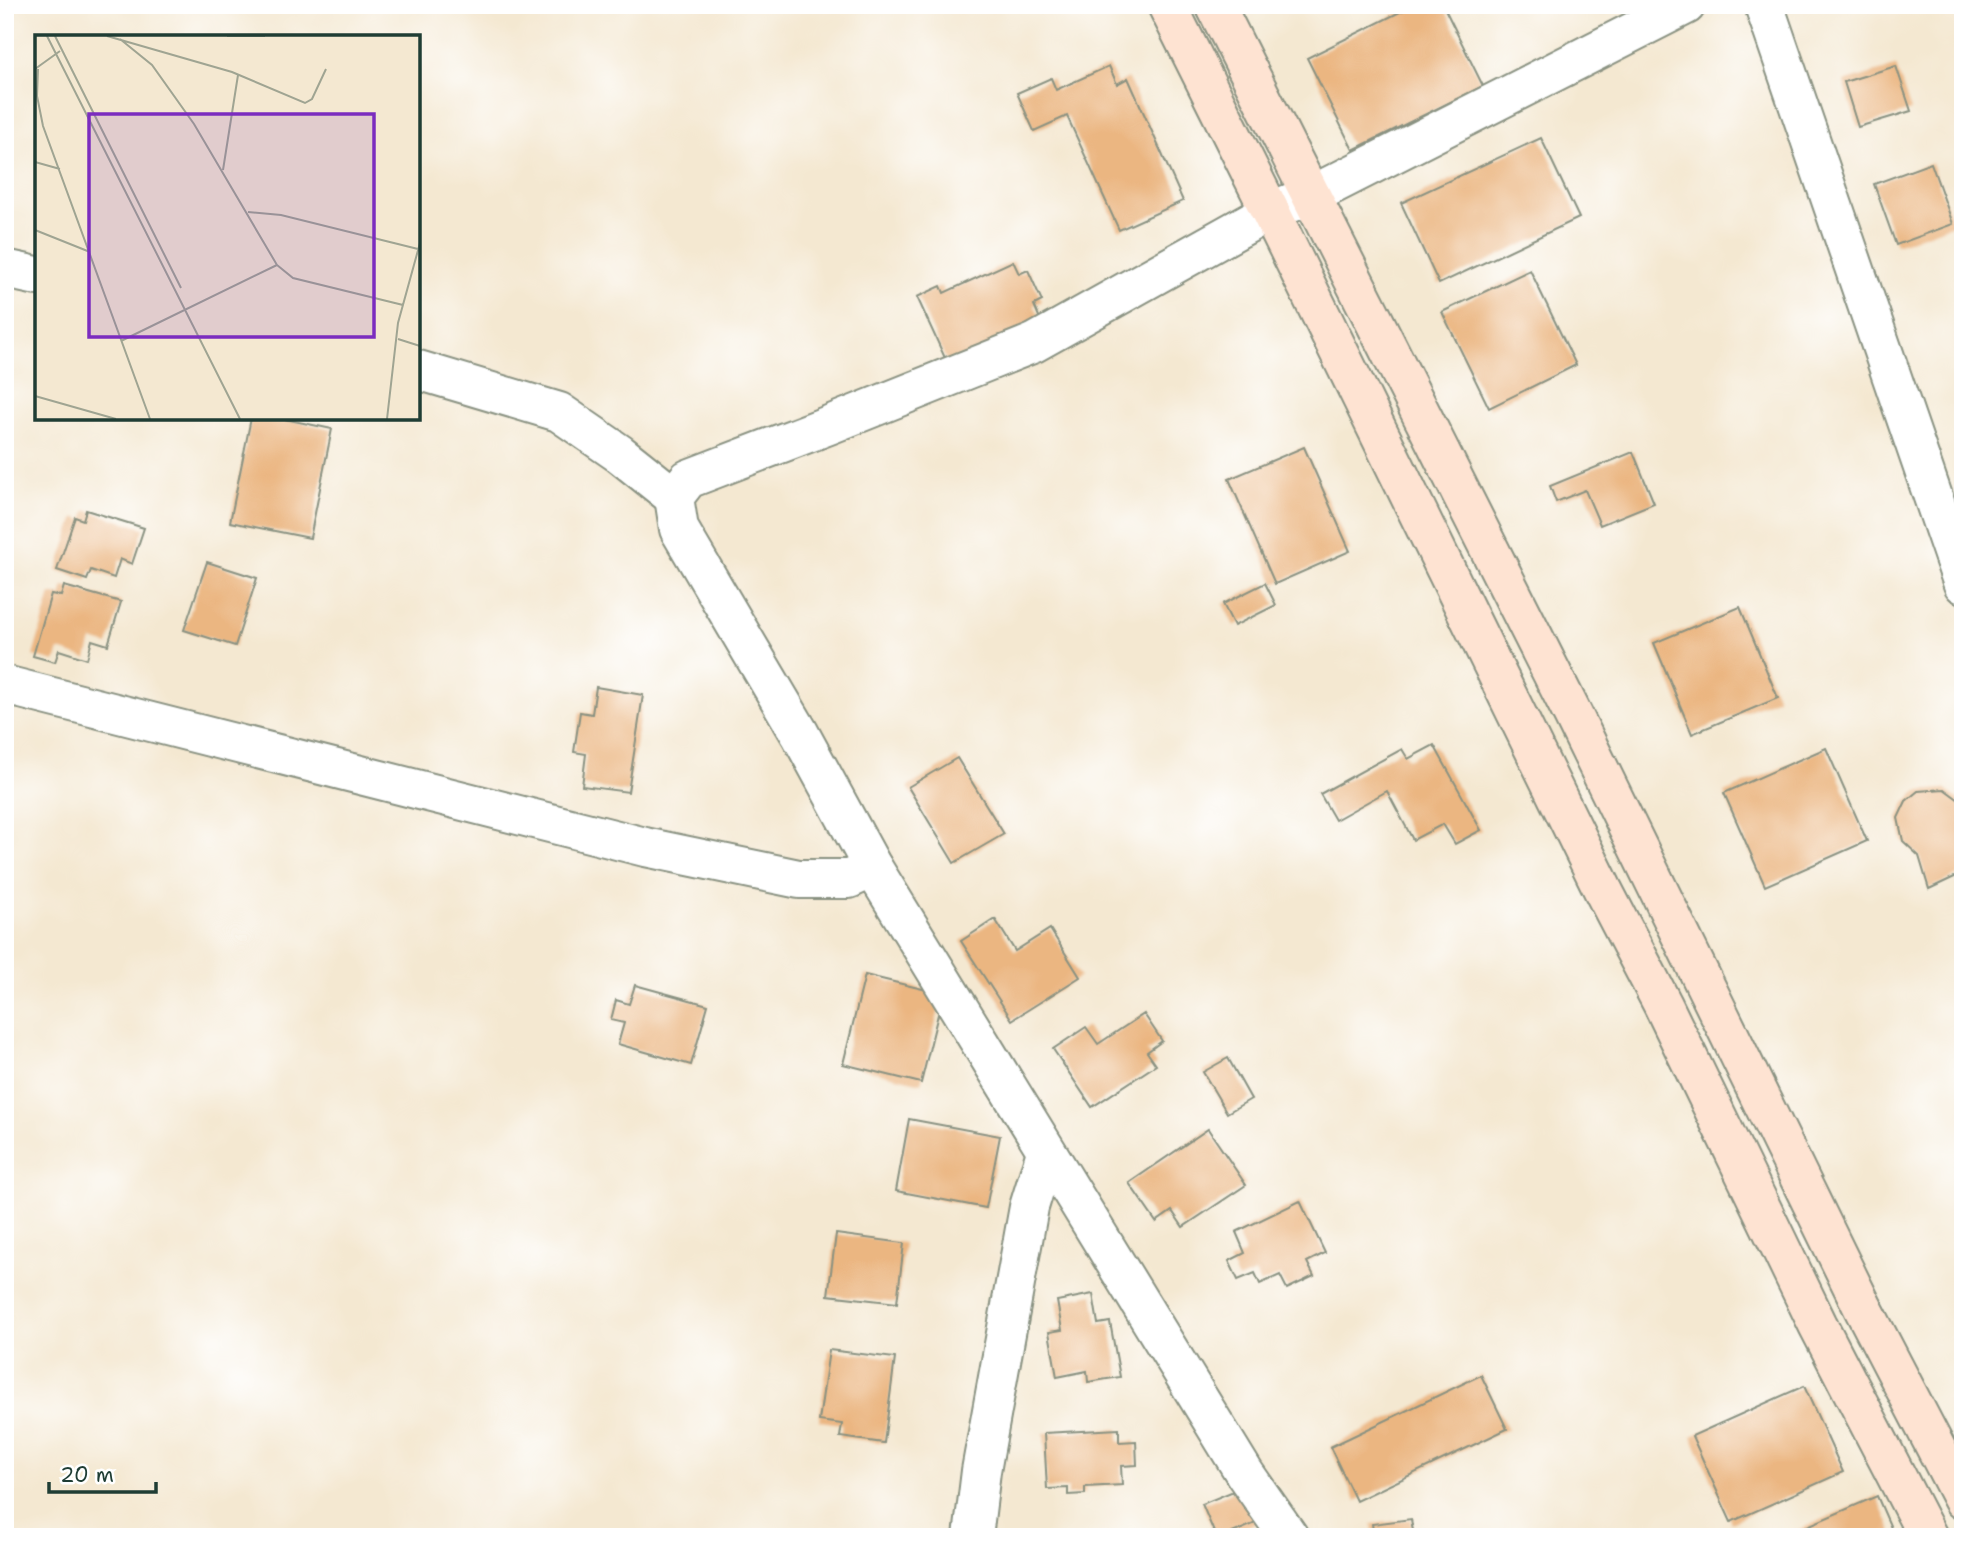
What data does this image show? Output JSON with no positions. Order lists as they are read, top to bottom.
{
  "scale_bar": "20 m"
}
